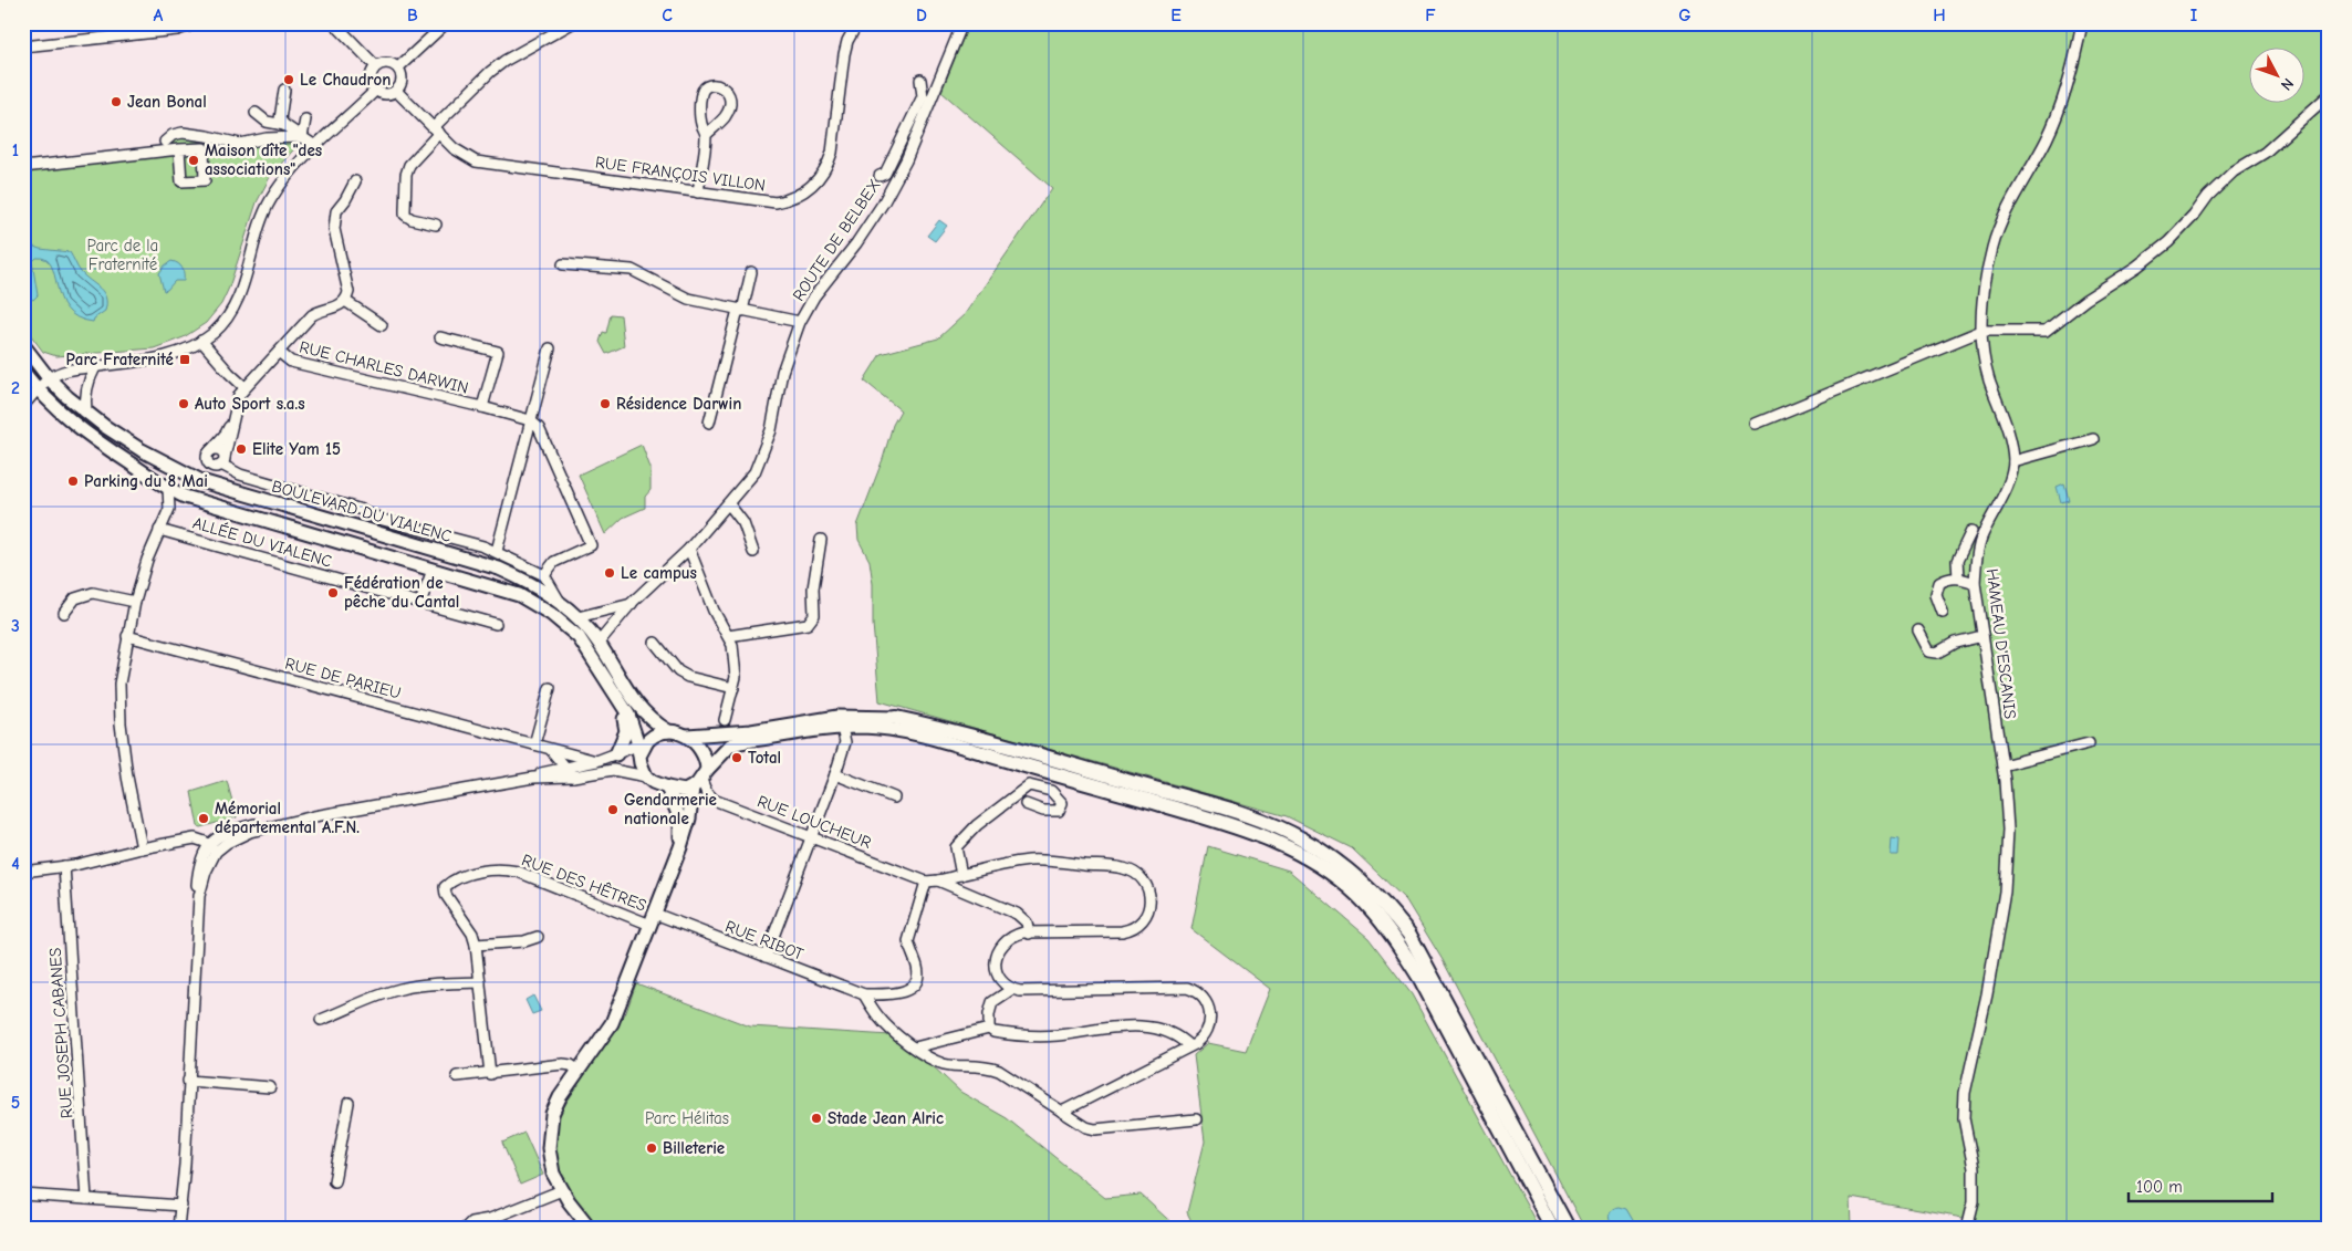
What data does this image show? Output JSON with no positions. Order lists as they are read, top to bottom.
{
  "streets": {
    "main road": ["BOULEVARD DU VIALENC"],
    "street": [
      "RUE FRANÇOIS VILLON",
      "ROUTE DE BELBEX",
      "RUE CHARLES DARWIN",
      "ALLÉE DU VIALENC",
      "HAMEAU D'ESCANIS",
      "RUE DE PARIEU",
      "RUE LOUCHEUR",
      "RUE DES HÊTRES",
      "RUE RIBOT",
      "RUE JOSEPH CABANES"
    ]
  },
  "crossings": [
    ["ROUTE DE BELBEX", "BOULEVARD DU VIALENC"],
    ["BOULEVARD DU VIALENC", "RUE LOUCHEUR"],
    ["RUE DES HÊTRES", "RUE RIBOT"]
  ],
  "parks": ["Parc de la Fraternité", "Parc Hélitas"],
  "places": {
    "other": [
      "Le Chaudron",
      "Jean Bonal",
      "Maison dîte \"des associations\"",
      "Auto Sport s.a.s",
      "Résidence Darwin",
      "Elite Yam 15",
      "Parking du 8 Mai",
      "Le campus",
      "Fédération de pêche du Cantal",
      "Total",
      "Gendarmerie nationale",
      "Mémorial départemental A.F.N.",
      "Stade Jean Alric",
      "Billeterie"
    ],
    "transit": ["Parc Fraternité"]
  },
  "scale_bar": "100 m",
  "north": "bottom right",
  "grid": {
    "columns": [
      "A",
      "B",
      "C",
      "D",
      "E",
      "F",
      "G",
      "H",
      "I"
    ],
    "rows": [
      "1",
      "2",
      "3",
      "4",
      "5"
    ]
  }
}
